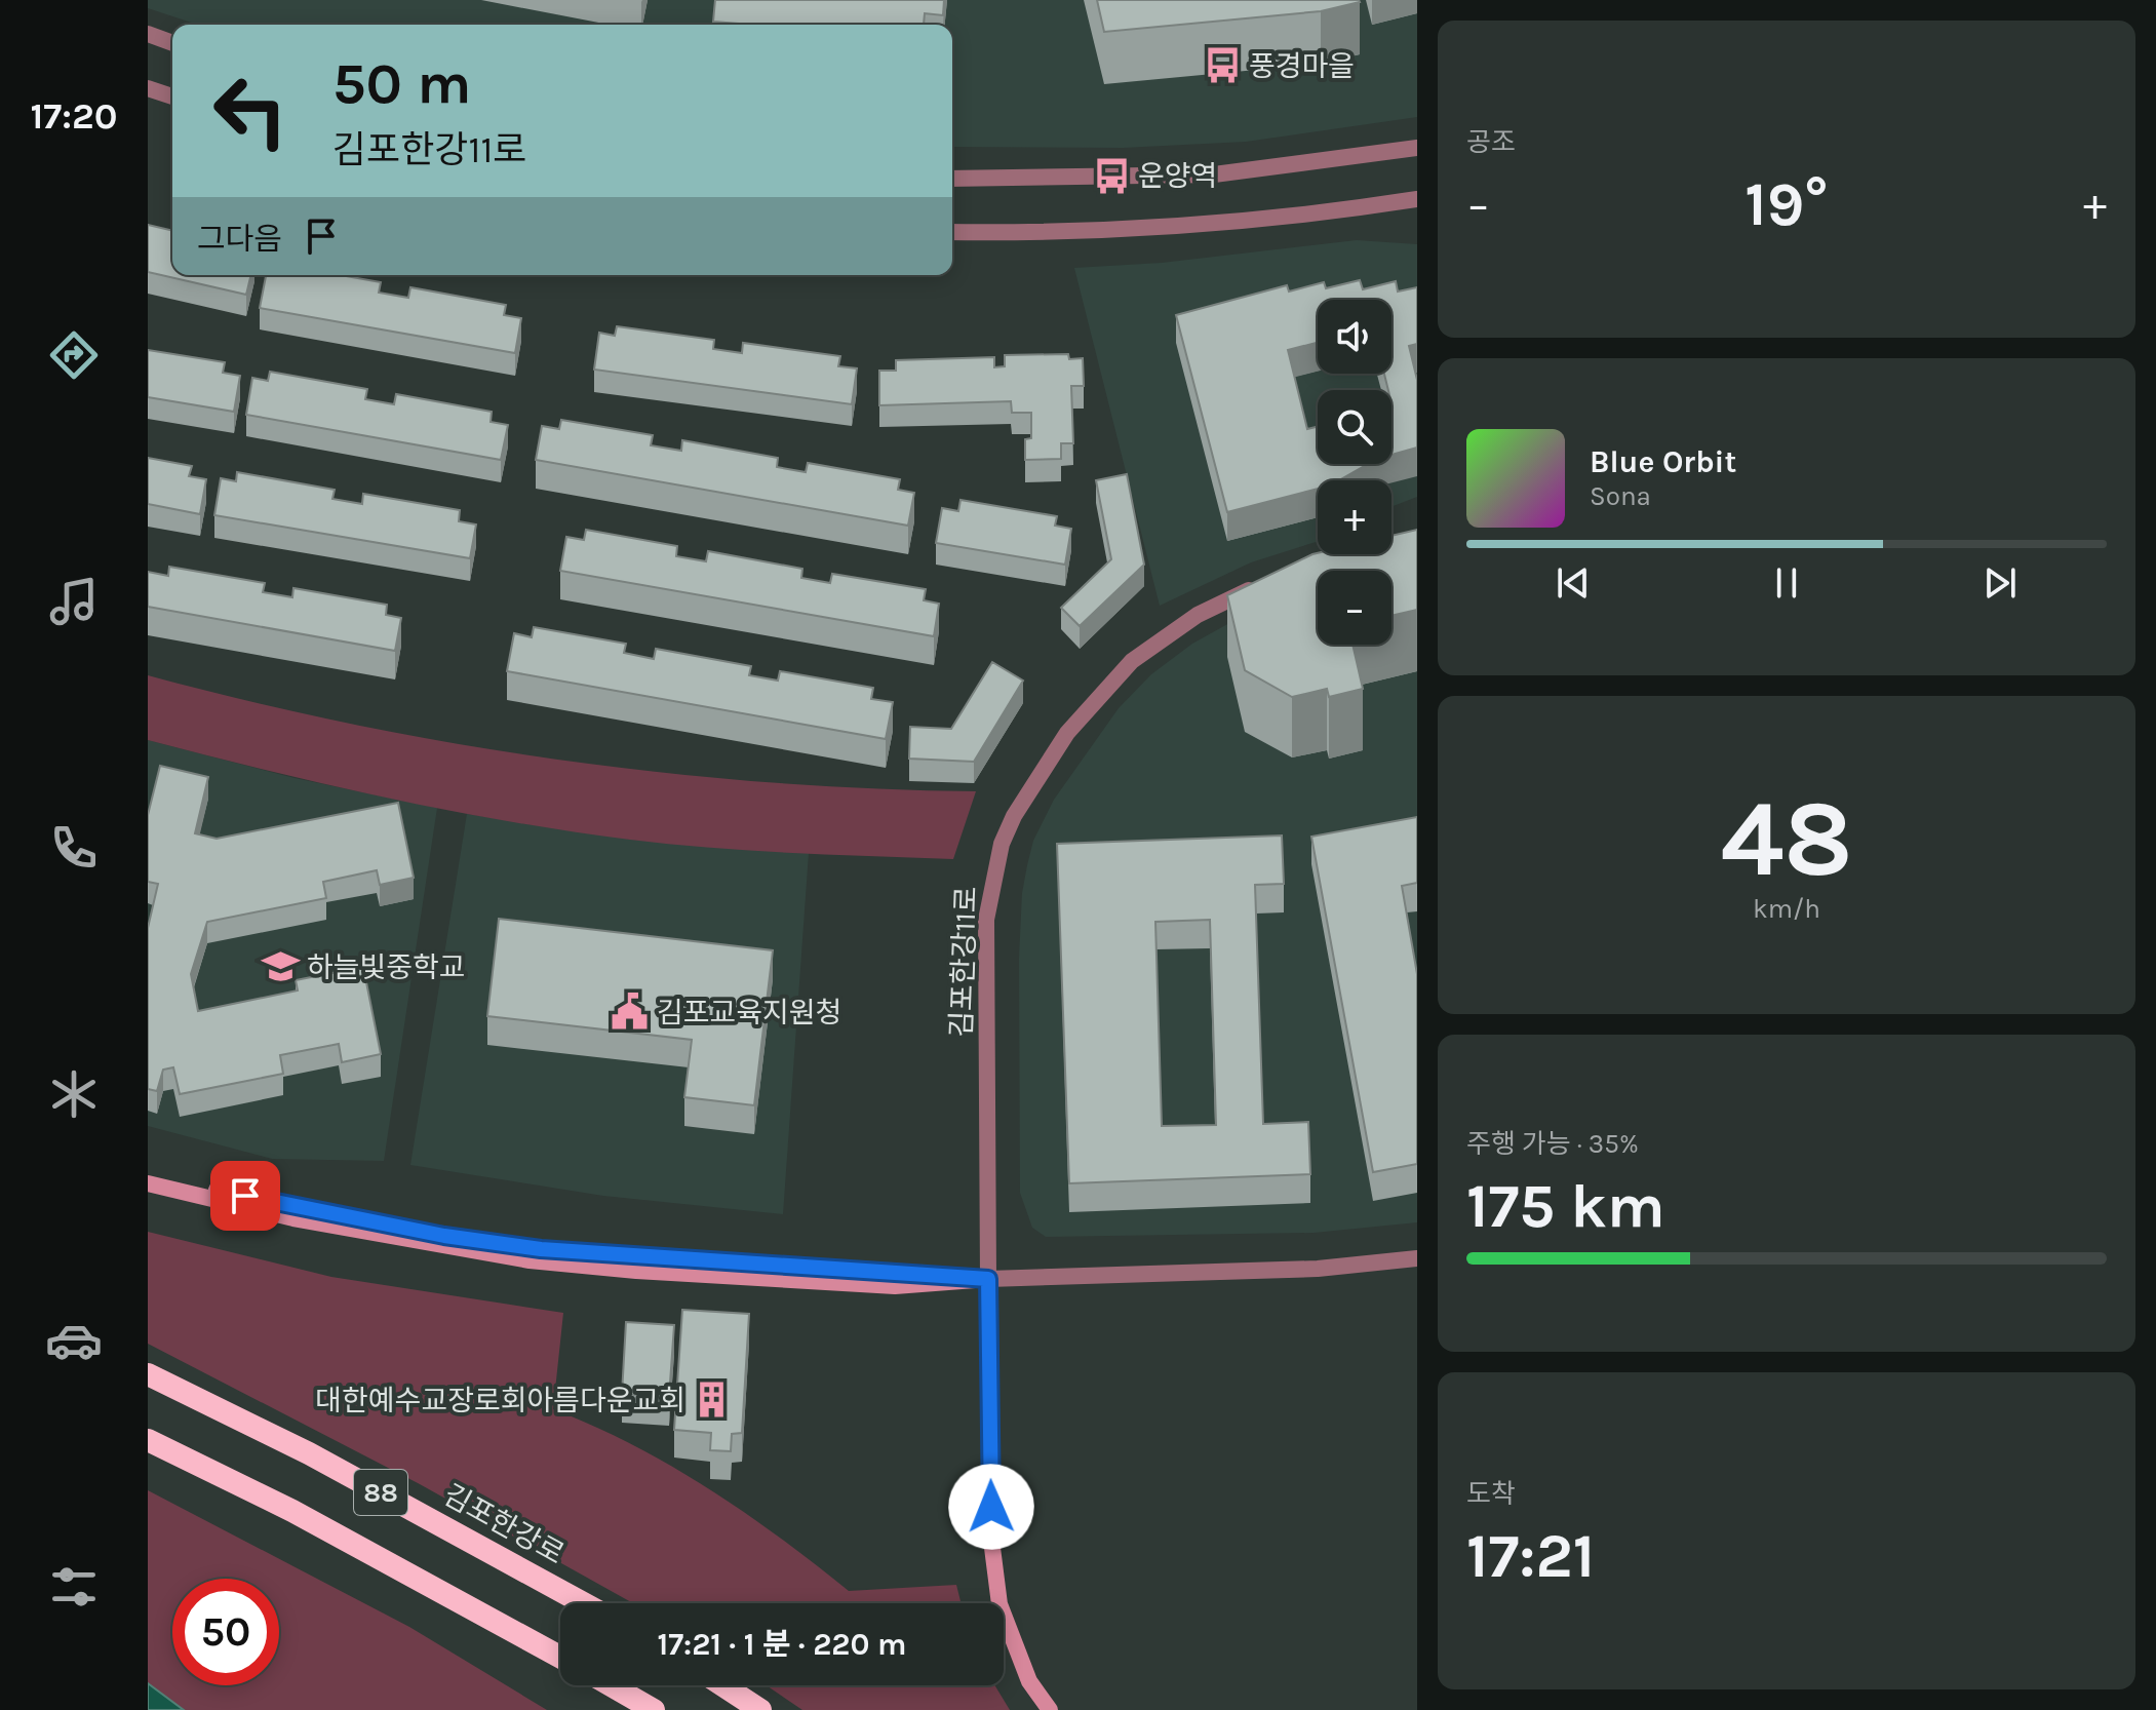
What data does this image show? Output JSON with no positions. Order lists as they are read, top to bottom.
{
  "streets": {
    "highway": ["88", "김포한강로"],
    "street": ["김포한강11로"]
  },
  "places": {
    "bus stop": ["풍경마을", "운양역"],
    "school or university": ["하늘빛중학교"],
    "public building": ["김포교육지원청"],
    "building": ["대한예수교장로회아름다운교회"]
  },
  "page": {
    "tabs": "17:20",
    "tile": [
      "공조",
      ["48", "km/h"],
      ["주행 가능 · 35%", "175 km"],
      ["도착", "17:21"]
    ],
    "turn": ["50 m", "김포한강11로"],
    "heat": ["−", "19°", "+"],
    "then": "그다음",
    "map_buttons": ["+", "−"],
    "song": ["Blue Orbit", "Sona"],
    "limit": "50",
    "trip": "17:21 · 1 분 · 220 m"
  }
}
